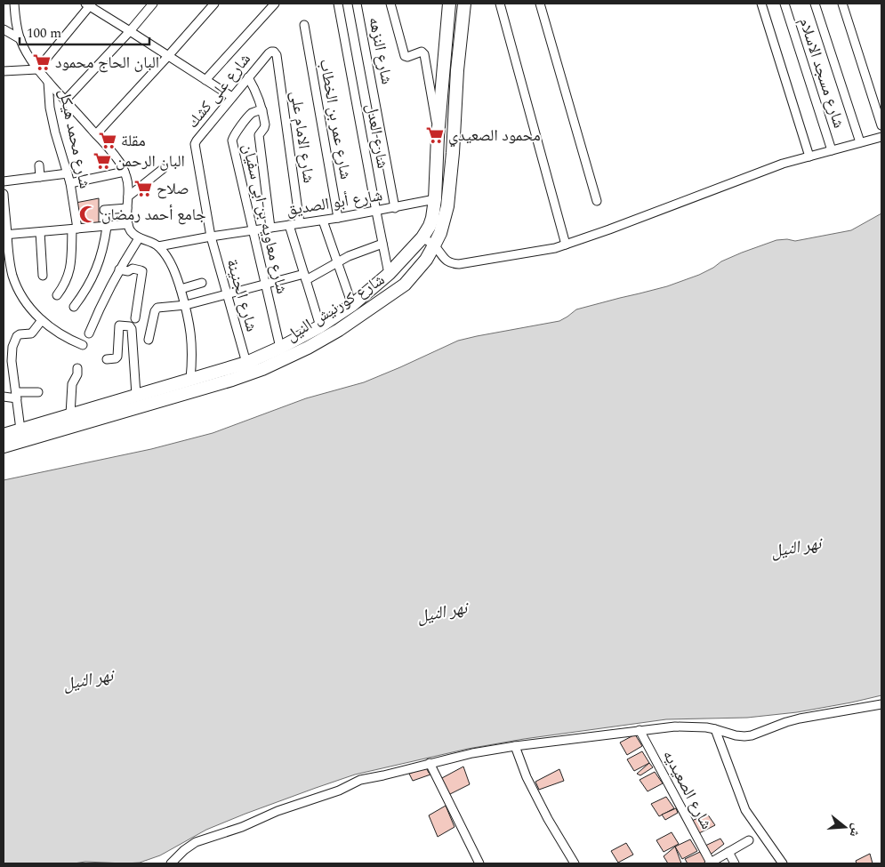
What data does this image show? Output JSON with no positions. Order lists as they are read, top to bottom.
{
  "streets": {
    "main road": ["شارع كورنيش النيل"],
    "street": [
      "شارع النزهه",
      "شارع مسجد الاسلام",
      "شارع على كشك",
      "شارع عمر بن الخطاب",
      "شارع العدل",
      "شارع الامام على",
      "شارع محمد هيكل",
      "شارع أبو الصديق",
      "شارع معاويه بن ابى سفيان",
      "شارع الجنينة",
      "شارع الصعيديه"
    ]
  },
  "crossings": [
    ["شارع النزهه", "شارع أبو الصديق"],
    ["شارع على كشك", "شارع الامام على"],
    ["شارع على كشك", "شارع أبو الصديق"],
    ["شارع على كشك", "شارع الجنينة"],
    ["شارع عمر بن الخطاب", "شارع أبو الصديق"],
    ["شارع العدل", "شارع أبو الصديق"],
    ["شارع العدل", "شارع كورنيش النيل"],
    ["شارع الامام على", "شارع أبو الصديق"],
    ["شارع أبو الصديق", "شارع معاويه بن ابى سفيان"],
    ["شارع أبو الصديق", "شارع الجنينة"],
    ["شارع أبو الصديق", "شارع كورنيش النيل"],
    ["شارع معاويه بن ابى سفيان", "شارع كورنيش النيل"],
    ["شارع الجنينة", "شارع كورنيش النيل"]
  ],
  "water": ["نهر النيل"],
  "places": {
    "supermarket": [
      "البان الحاج محمود",
      "محمود الصعيدي",
      "مقلة",
      "البان الرحمن",
      "صلاح"
    ],
    "mosque": ["جامع أحمد رمضان"]
  },
  "scale_bar": "100 m",
  "north": "right"
}
